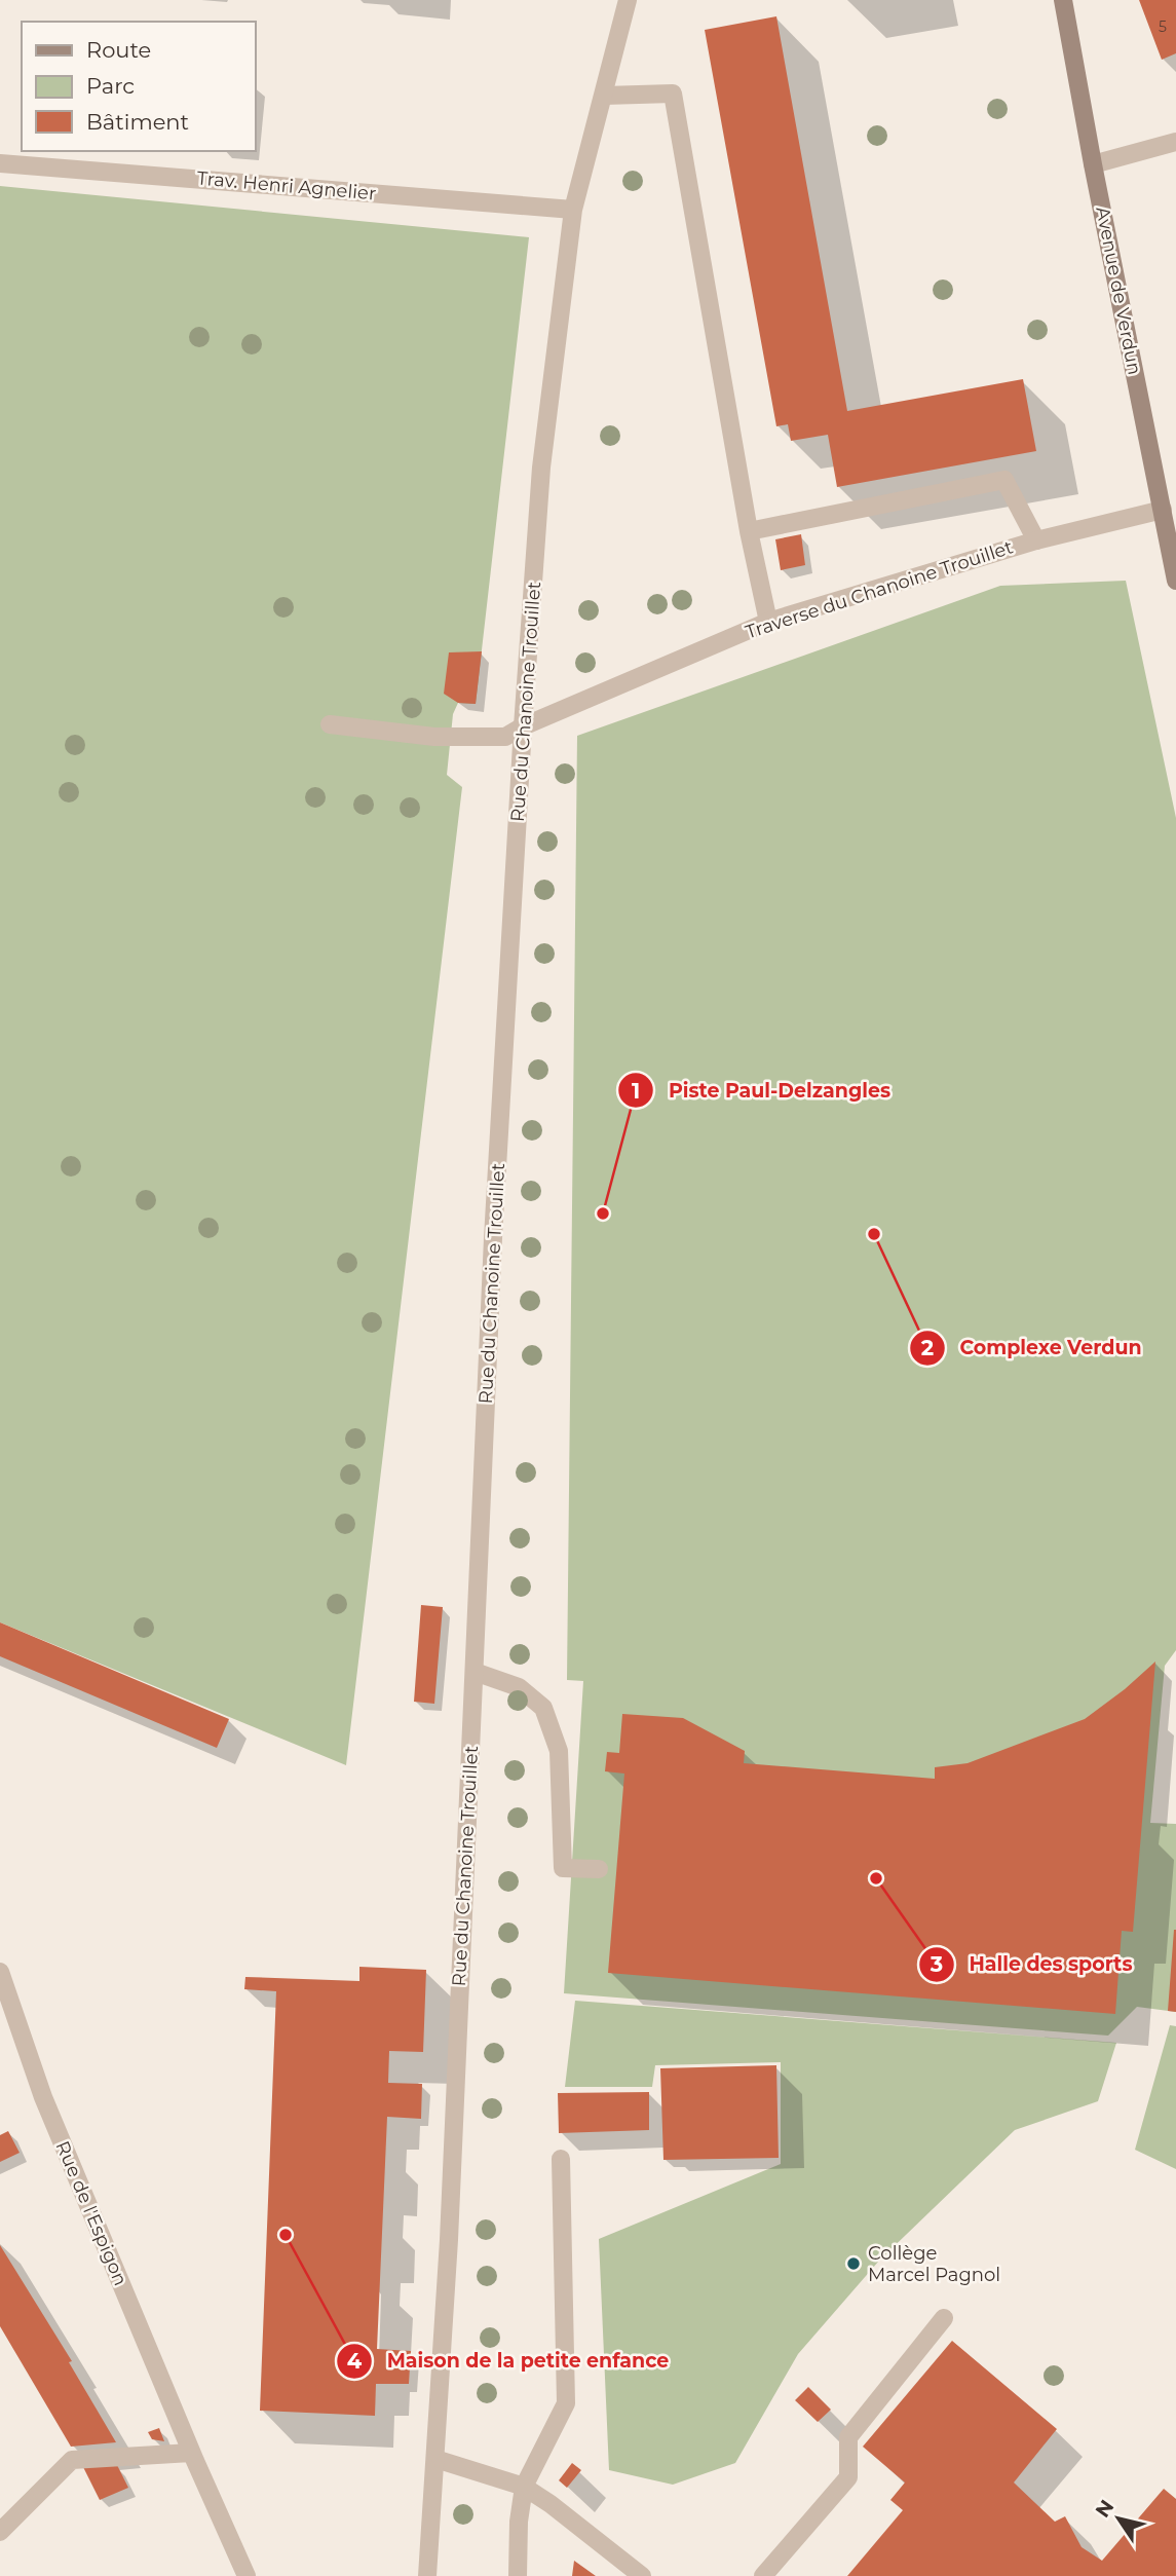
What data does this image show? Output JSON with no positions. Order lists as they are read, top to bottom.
{
  "streets": {
    "main road": ["Avenue de Verdun"],
    "street": [
      "Trav. Henri Agnelier",
      "Traverse du Chanoine Trouillet",
      "Rue du Chanoine Trouillet",
      "Rue de l'Espigon"
    ]
  },
  "crossings": [
    ["Trav. Henri Agnelier", "Rue du Chanoine Trouillet"],
    ["Avenue de Verdun", "Traverse du Chanoine Trouillet"],
    ["Traverse du Chanoine Trouillet", "Rue du Chanoine Trouillet"]
  ],
  "places": [
    "Piste Paul-Delzangles",
    "Complexe Verdun",
    "Halle des sports",
    "Maison de la petite enfance",
    "Collège Marcel Pagnol"
  ],
  "house_numbers": ["5"],
  "legend": ["Route", "Parc", "Bâtiment"],
  "north": "top left"
}
